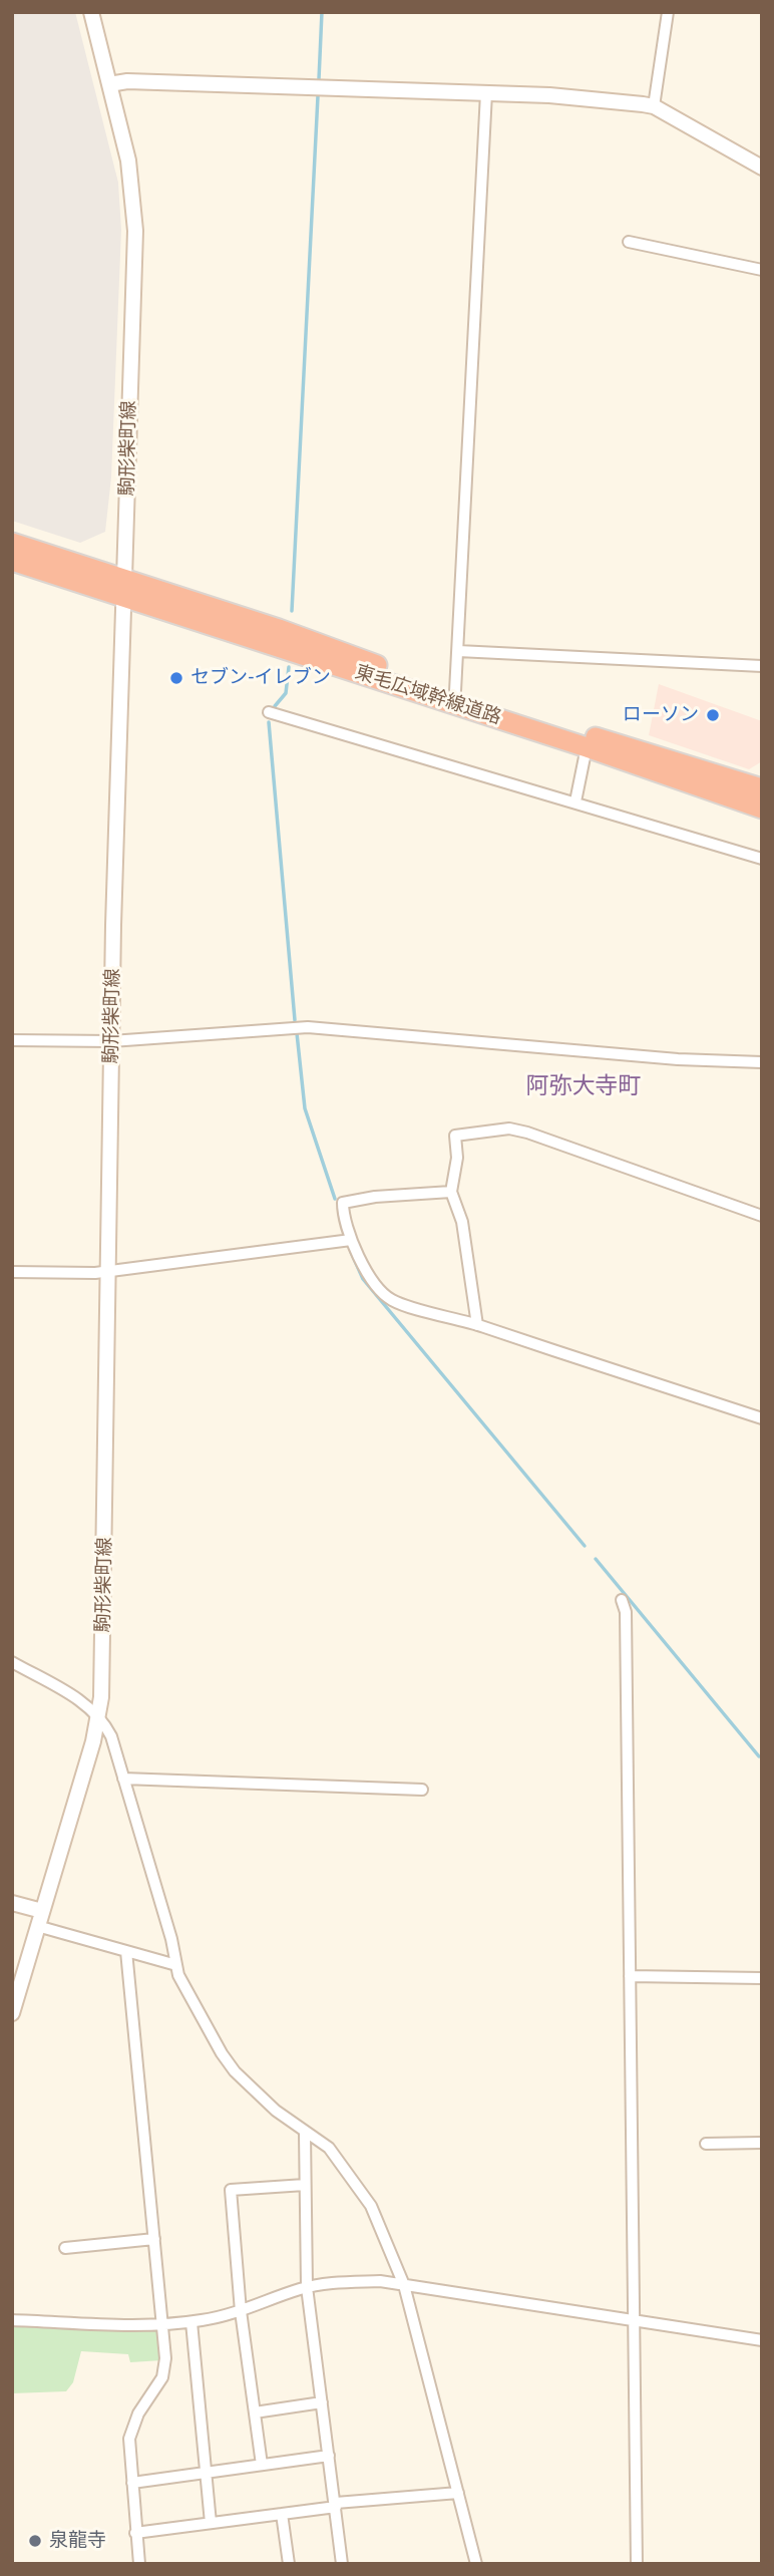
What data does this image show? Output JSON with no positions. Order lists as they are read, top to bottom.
{
  "streets": {
    "highway": ["東毛広域幹線道路"],
    "main road": ["駒形柴町線"]
  },
  "crossings": [
    ["駒形柴町線", "東毛広域幹線道路"]
  ],
  "districts": ["阿弥大寺町"],
  "places": ["セブン-イレブン", "ローソン", "泉龍寺"]
}
